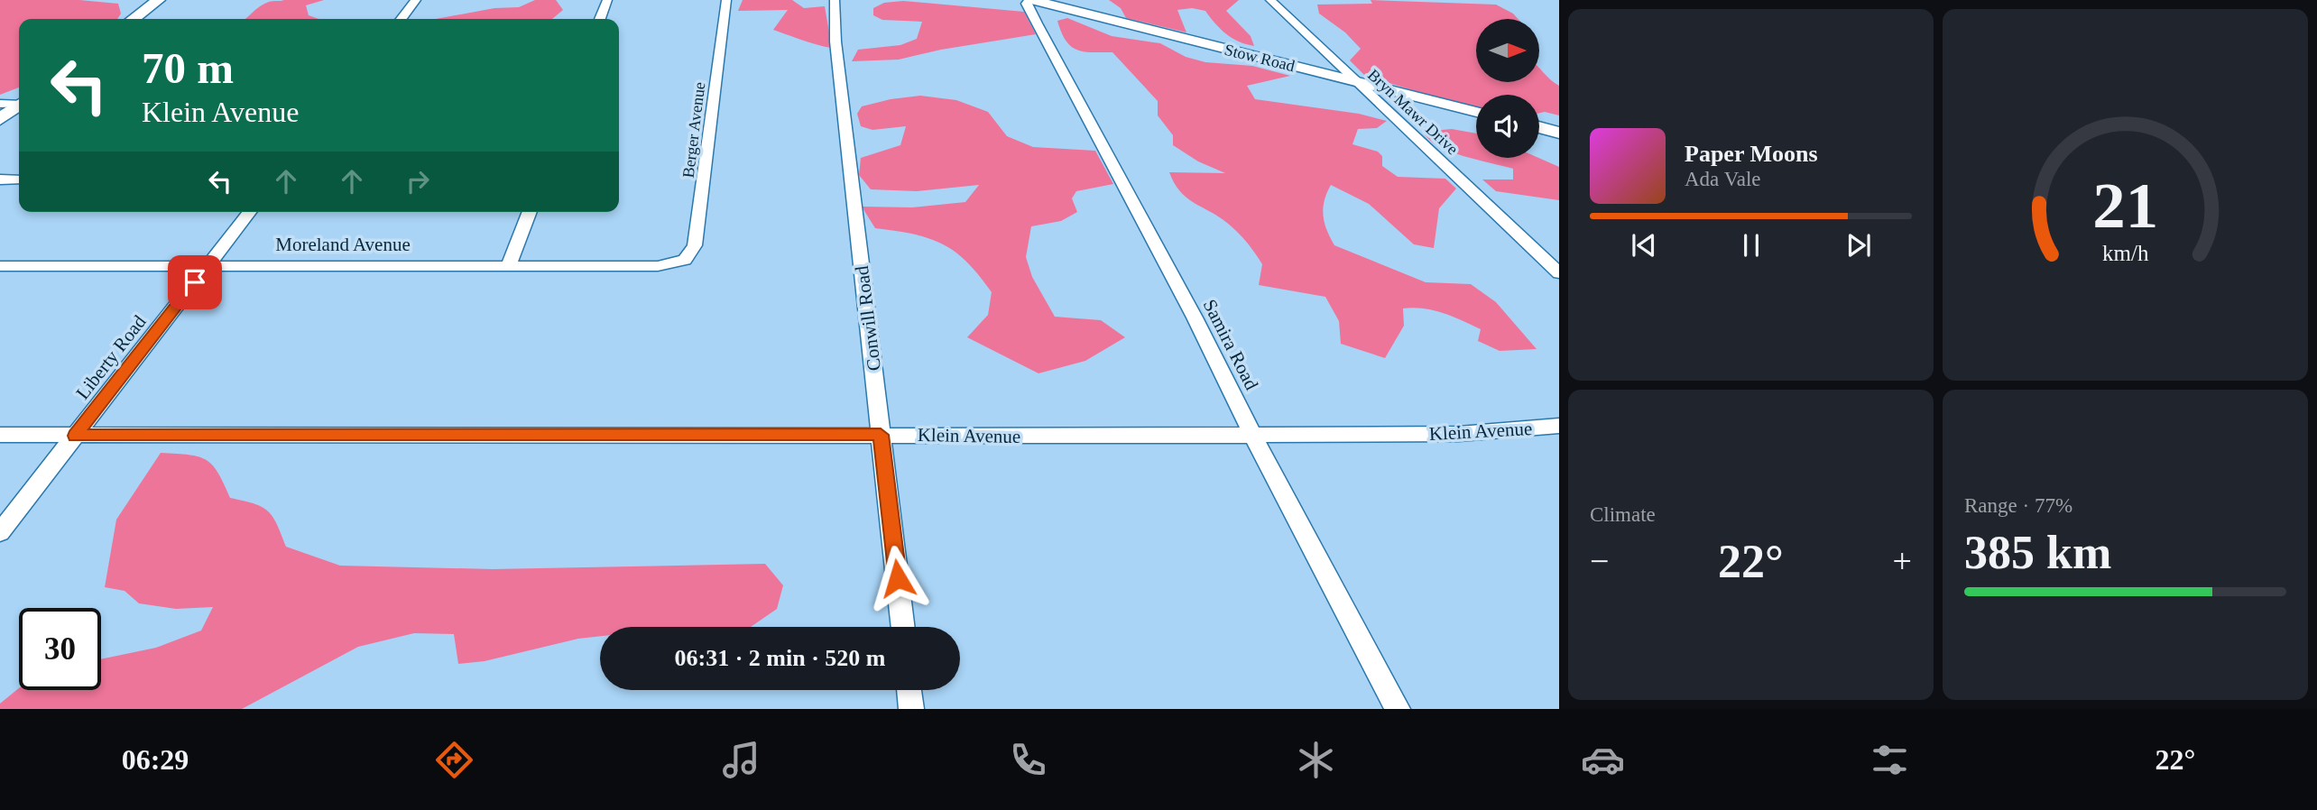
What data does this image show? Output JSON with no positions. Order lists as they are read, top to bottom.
{
  "streets": {
    "street": [
      "Stow Road",
      "Bryn Mawr Drive",
      "Berger Avenue",
      "Moreland Avenue",
      "Conwill Road",
      "Samira Road",
      "Liberty Road",
      "Klein Avenue"
    ]
  },
  "crossings": [
    ["Stow Road", "Bryn Mawr Drive"],
    ["Stow Road", "Samira Road"],
    ["Berger Avenue", "Moreland Avenue"],
    ["Moreland Avenue", "Liberty Road"],
    ["Conwill Road", "Klein Avenue"],
    ["Samira Road", "Klein Avenue"],
    ["Liberty Road", "Klein Avenue"]
  ],
  "north": "right",
  "page": {
    "turn": ["70 m", "Klein Avenue"],
    "song": ["Paper Moons", "Ada Vale"],
    "tile": [
      "Climate",
      ["Range · 77%", "385 km"]
    ],
    "heat": ["−", "22°", "+"],
    "limit": "30",
    "trip": "06:31 · 2 min · 520 m",
    "tabs": ["06:29", "22°"],
    "gauge": ["21", "km/h"]
  }
}
